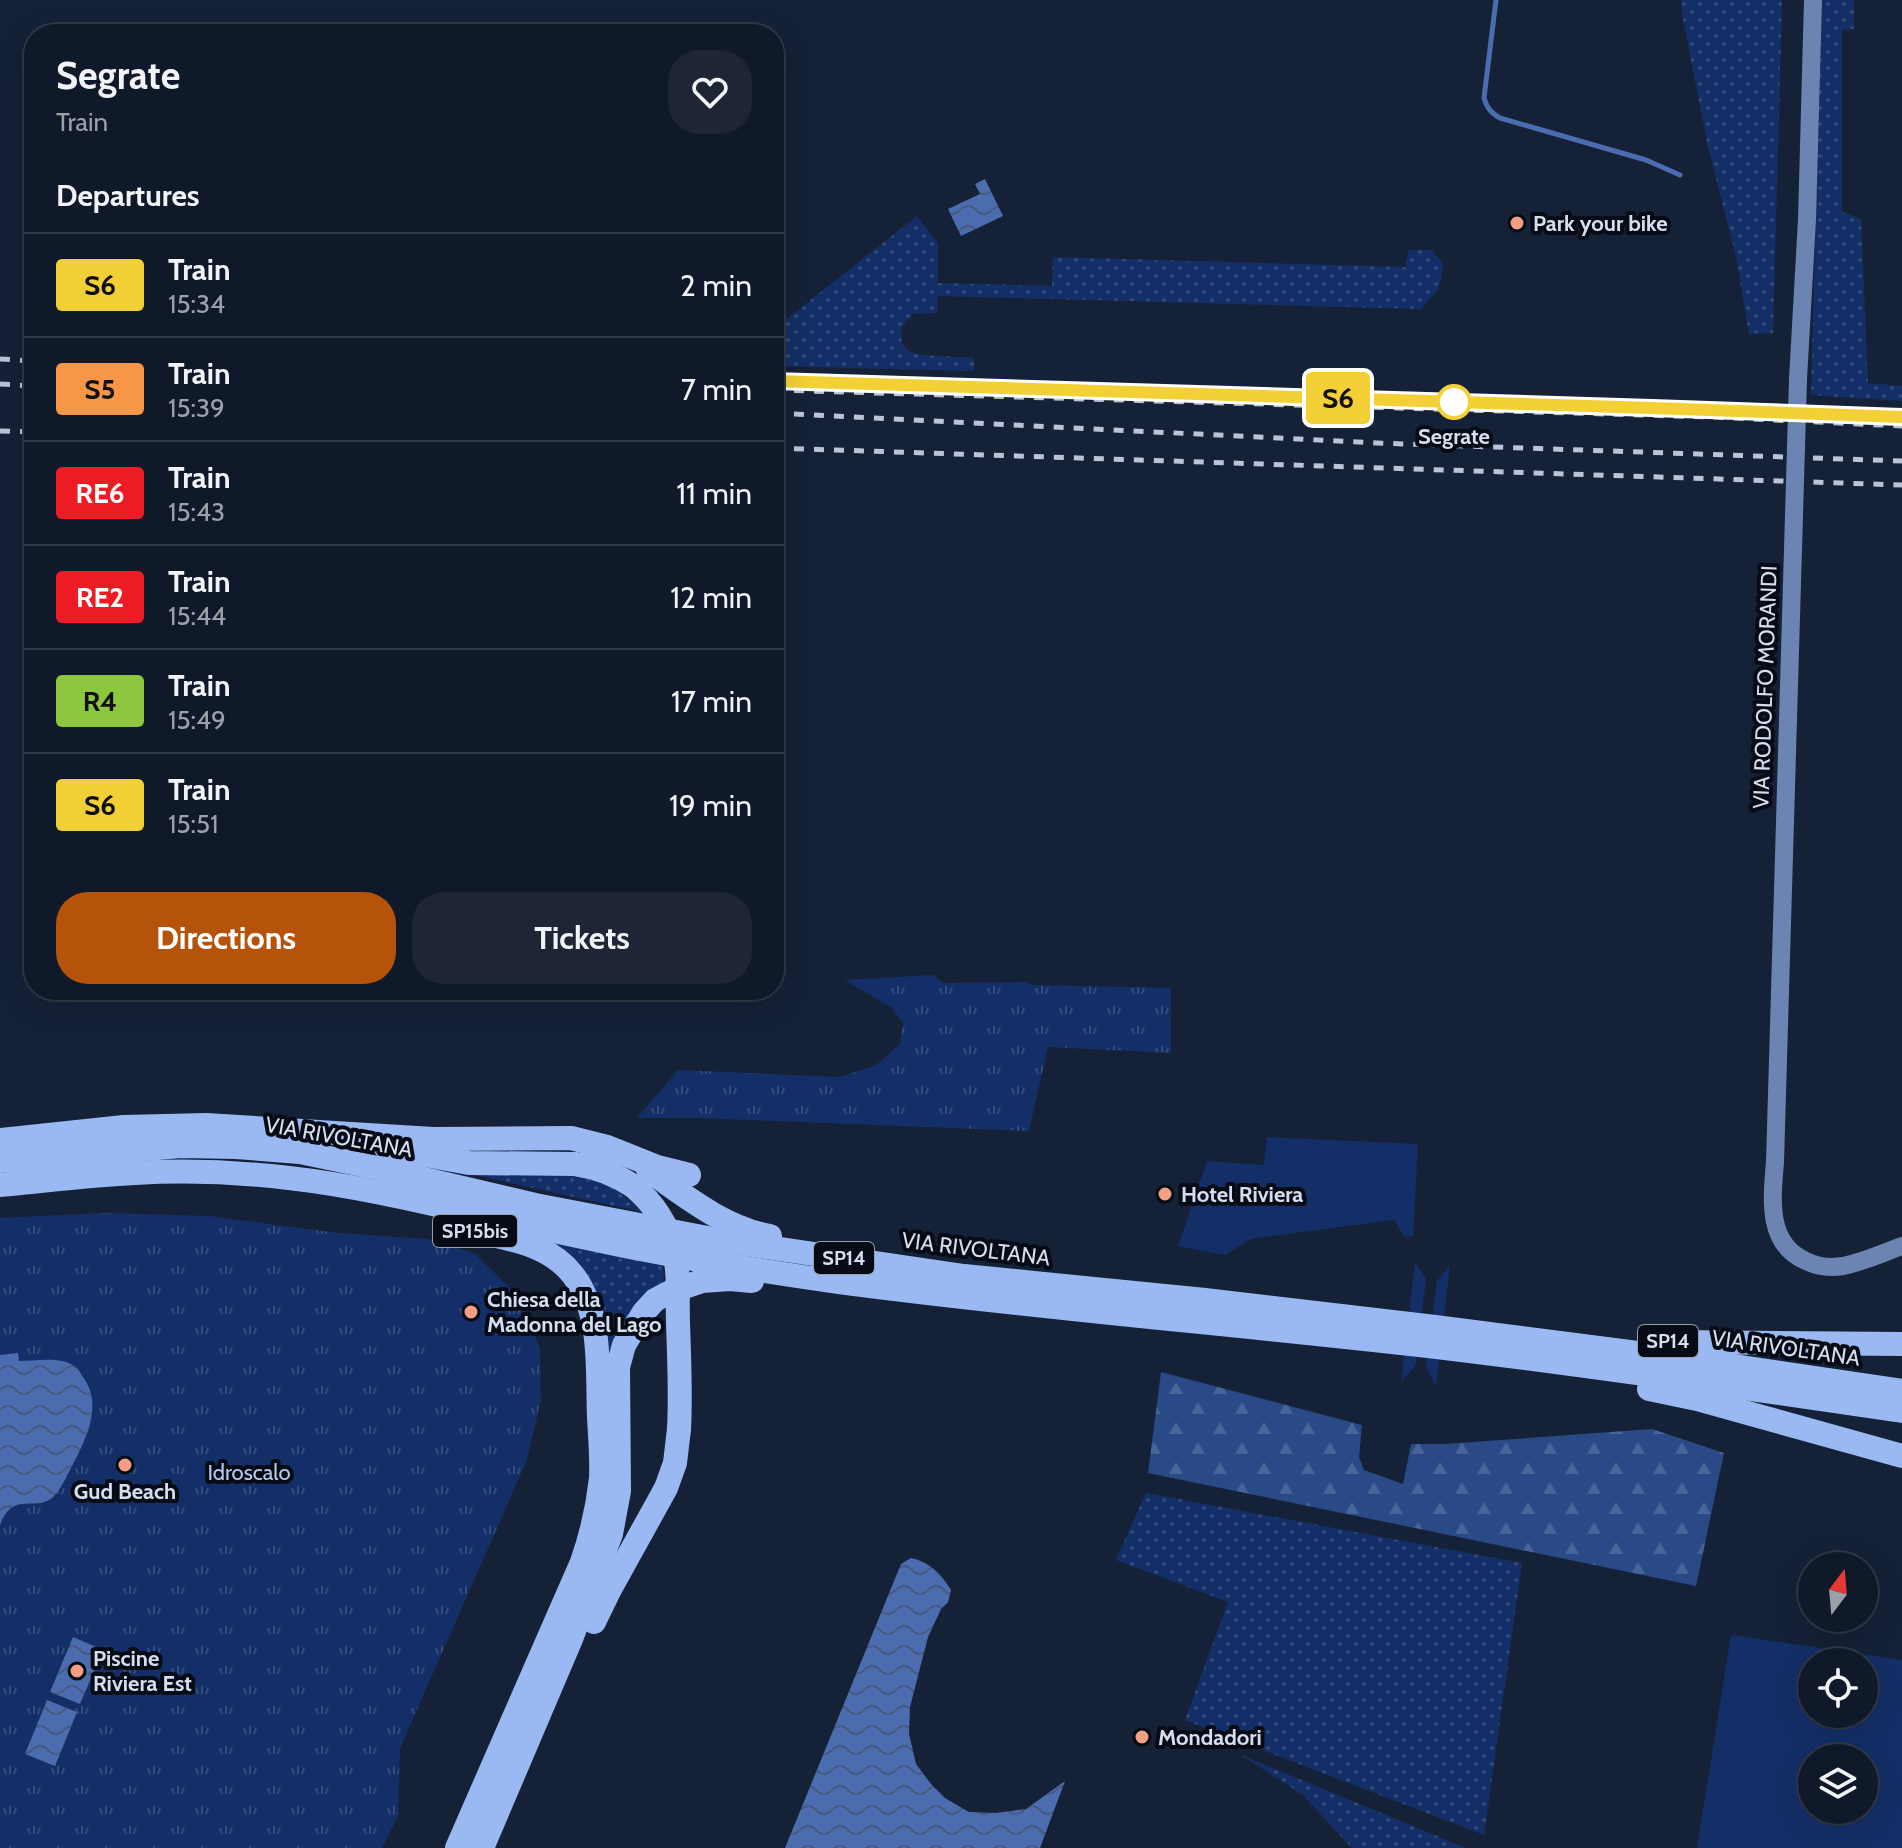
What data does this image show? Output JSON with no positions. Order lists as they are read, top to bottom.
{
  "streets": {
    "highway": ["VIA RIVOLTANA", "SP15bis", "SP14"],
    "main road": ["VIA RODOLFO MORANDI"]
  },
  "crossings": [
    ["VIA RIVOLTANA", "SP14"]
  ],
  "parks": ["Idroscalo"],
  "places": [
    "Park your bike",
    "Segrate",
    "Hotel Riviera",
    "Chiesa della Madonna del Lago",
    "Gud Beach",
    "Piscine Riviera Est",
    "Mondadori"
  ],
  "north": "top",
  "page": {
    "on_map": "S6",
    "heading": [
      ["Segrate", "Train"],
      "Departures"
    ],
    "list": [
      {
        "mark": "S6",
        "name": "Train",
        "note": "15:34",
        "value": "2 min"
      },
      {
        "mark": "S5",
        "name": "Train",
        "note": "15:39",
        "value": "7 min"
      },
      {
        "mark": "RE6",
        "name": "Train",
        "note": "15:43",
        "value": "11 min"
      },
      {
        "mark": "RE2",
        "name": "Train",
        "note": "15:44",
        "value": "12 min"
      },
      {
        "mark": "R4",
        "name": "Train",
        "note": "15:49",
        "value": "17 min"
      },
      {
        "mark": "S6",
        "name": "Train",
        "note": "15:51",
        "value": "19 min"
      }
    ],
    "buttons": ["Directions", "Tickets"]
  }
}
